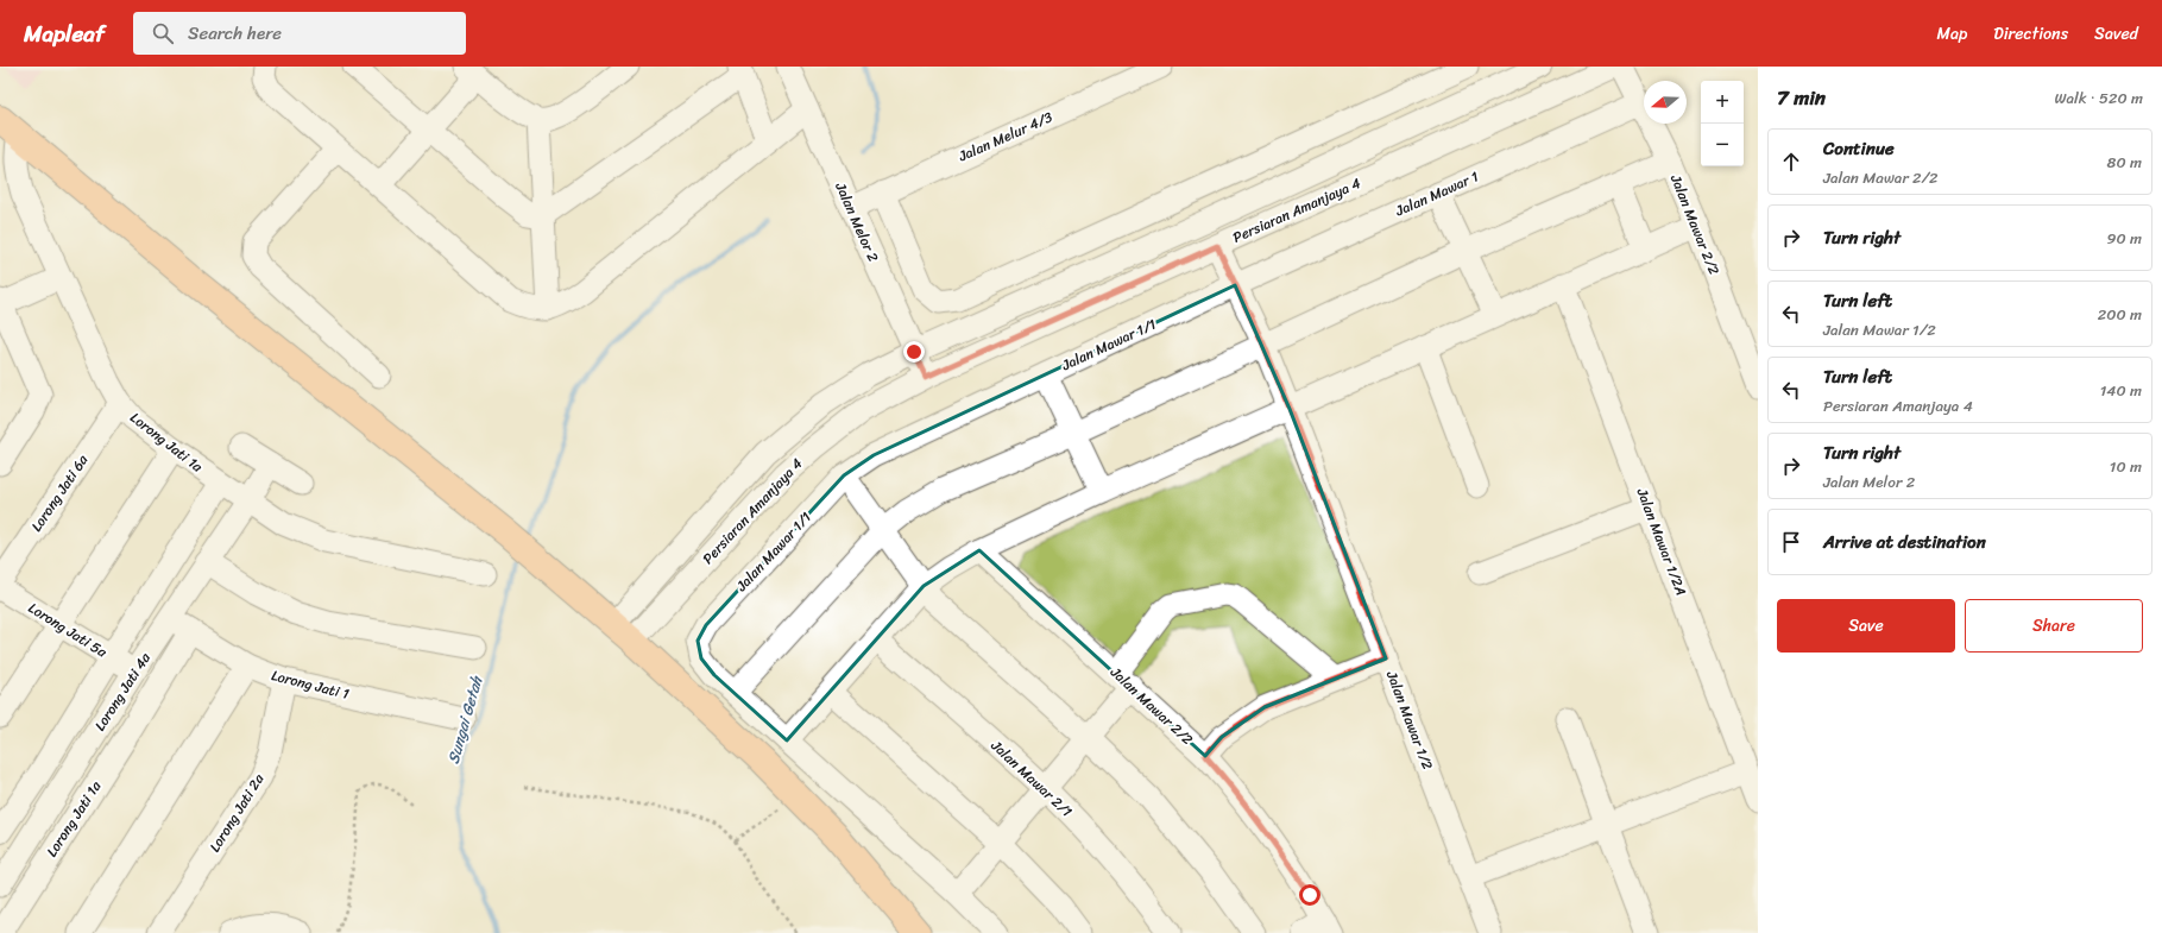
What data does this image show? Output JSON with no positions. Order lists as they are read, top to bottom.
{
  "streets": {
    "street": [
      "Jalan Melur 4/3",
      "Jalan Mawar 1",
      "Persiaran Amanjaya 4",
      "Jalan Melor 2",
      "Jalan Mawar 2/2",
      "Jalan Mawar 1/1",
      "Lorong Jati 1a",
      "Lorong Jati 6a",
      "Jalan Mawar 1/2A",
      "Lorong Jati 5a",
      "Lorong Jati 1",
      "Lorong Jati 4a",
      "Jalan Mawar 1/2",
      "Jalan Mawar 2/1",
      "Lorong Jati 2a"
    ]
  },
  "crossings": [
    ["Jalan Melur 4/3", "Jalan Melor 2"],
    ["Jalan Mawar 1", "Jalan Mawar 2/2"],
    ["Jalan Mawar 1", "Jalan Mawar 1/1"],
    ["Jalan Mawar 1", "Jalan Mawar 1/2"],
    ["Persiaran Amanjaya 4", "Jalan Melor 2"],
    ["Persiaran Amanjaya 4", "Jalan Mawar 1/2"],
    ["Jalan Mawar 1/1", "Jalan Mawar 1/2"],
    ["Lorong Jati 1a", "Lorong Jati 6a"],
    ["Lorong Jati 1a", "Lorong Jati 1"],
    ["Lorong Jati 1a", "Lorong Jati 4a"],
    ["Lorong Jati 5a", "Lorong Jati 4a"],
    ["Lorong Jati 1", "Lorong Jati 4a"],
    ["Lorong Jati 1", "Lorong Jati 2a"]
  ],
  "water": ["Sungai Getah"],
  "north": "left",
  "page": {
    "header": "Mapleaf",
    "search": "Search here",
    "nav": ["Map", "Directions", "Saved"],
    "heading": ["7 min", "Walk · 520 m"],
    "map_buttons": ["+", "−"],
    "list": [
      ["Continue", "Jalan Mawar 2/2", "80 m"],
      ["Turn right", "90 m"],
      ["Turn left", "Jalan Mawar 1/2", "200 m"],
      ["Turn left", "Persiaran Amanjaya 4", "140 m"],
      ["Turn right", "Jalan Melor 2", "10 m"],
      "Arrive at destination"
    ],
    "buttons": ["Save", "Share"]
  }
}
